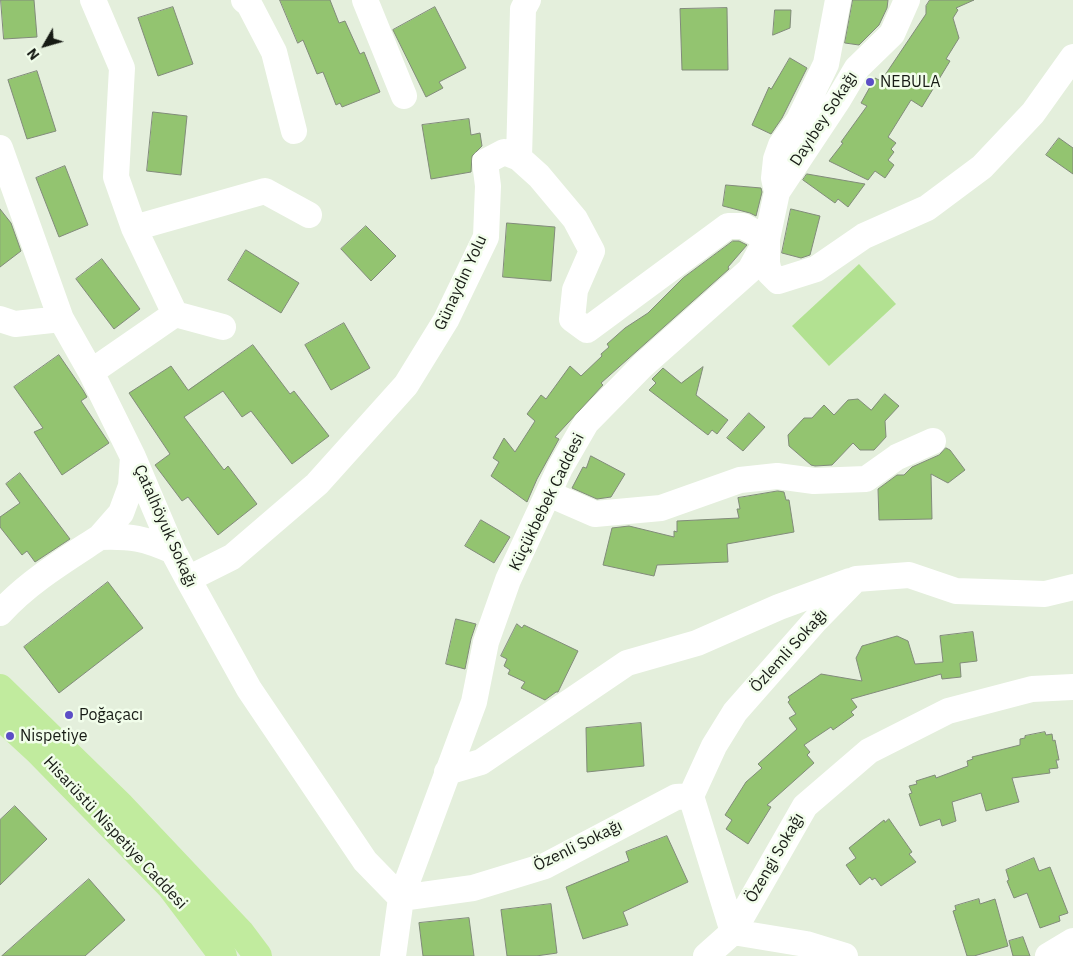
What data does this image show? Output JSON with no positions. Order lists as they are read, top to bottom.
{
  "streets": {
    "main road": ["Hisarüstü Nispetiye Caddesi"],
    "street": [
      "Dayıbey Sokağı",
      "Günaydın Yolu",
      "Küçükbebek Caddesi",
      "Çatalhöyuk Sokağı",
      "Özlemli Sokağı",
      "Özenli Sokağı",
      "Özengi Sokağı"
    ]
  },
  "crossings": [
    ["Dayıbey Sokağı", "Küçükbebek Caddesi"],
    ["Günaydın Yolu", "Çatalhöyuk Sokağı"],
    ["Küçükbebek Caddesi", "Çatalhöyuk Sokağı"],
    ["Küçükbebek Caddesi", "Özenli Sokağı"],
    ["Çatalhöyuk Sokağı", "Özenli Sokağı"],
    ["Özlemli Sokağı", "Özenli Sokağı"]
  ],
  "places": ["NEBULA", "Poğaçacı", "Nispetiye"],
  "north": "bottom left"
}
